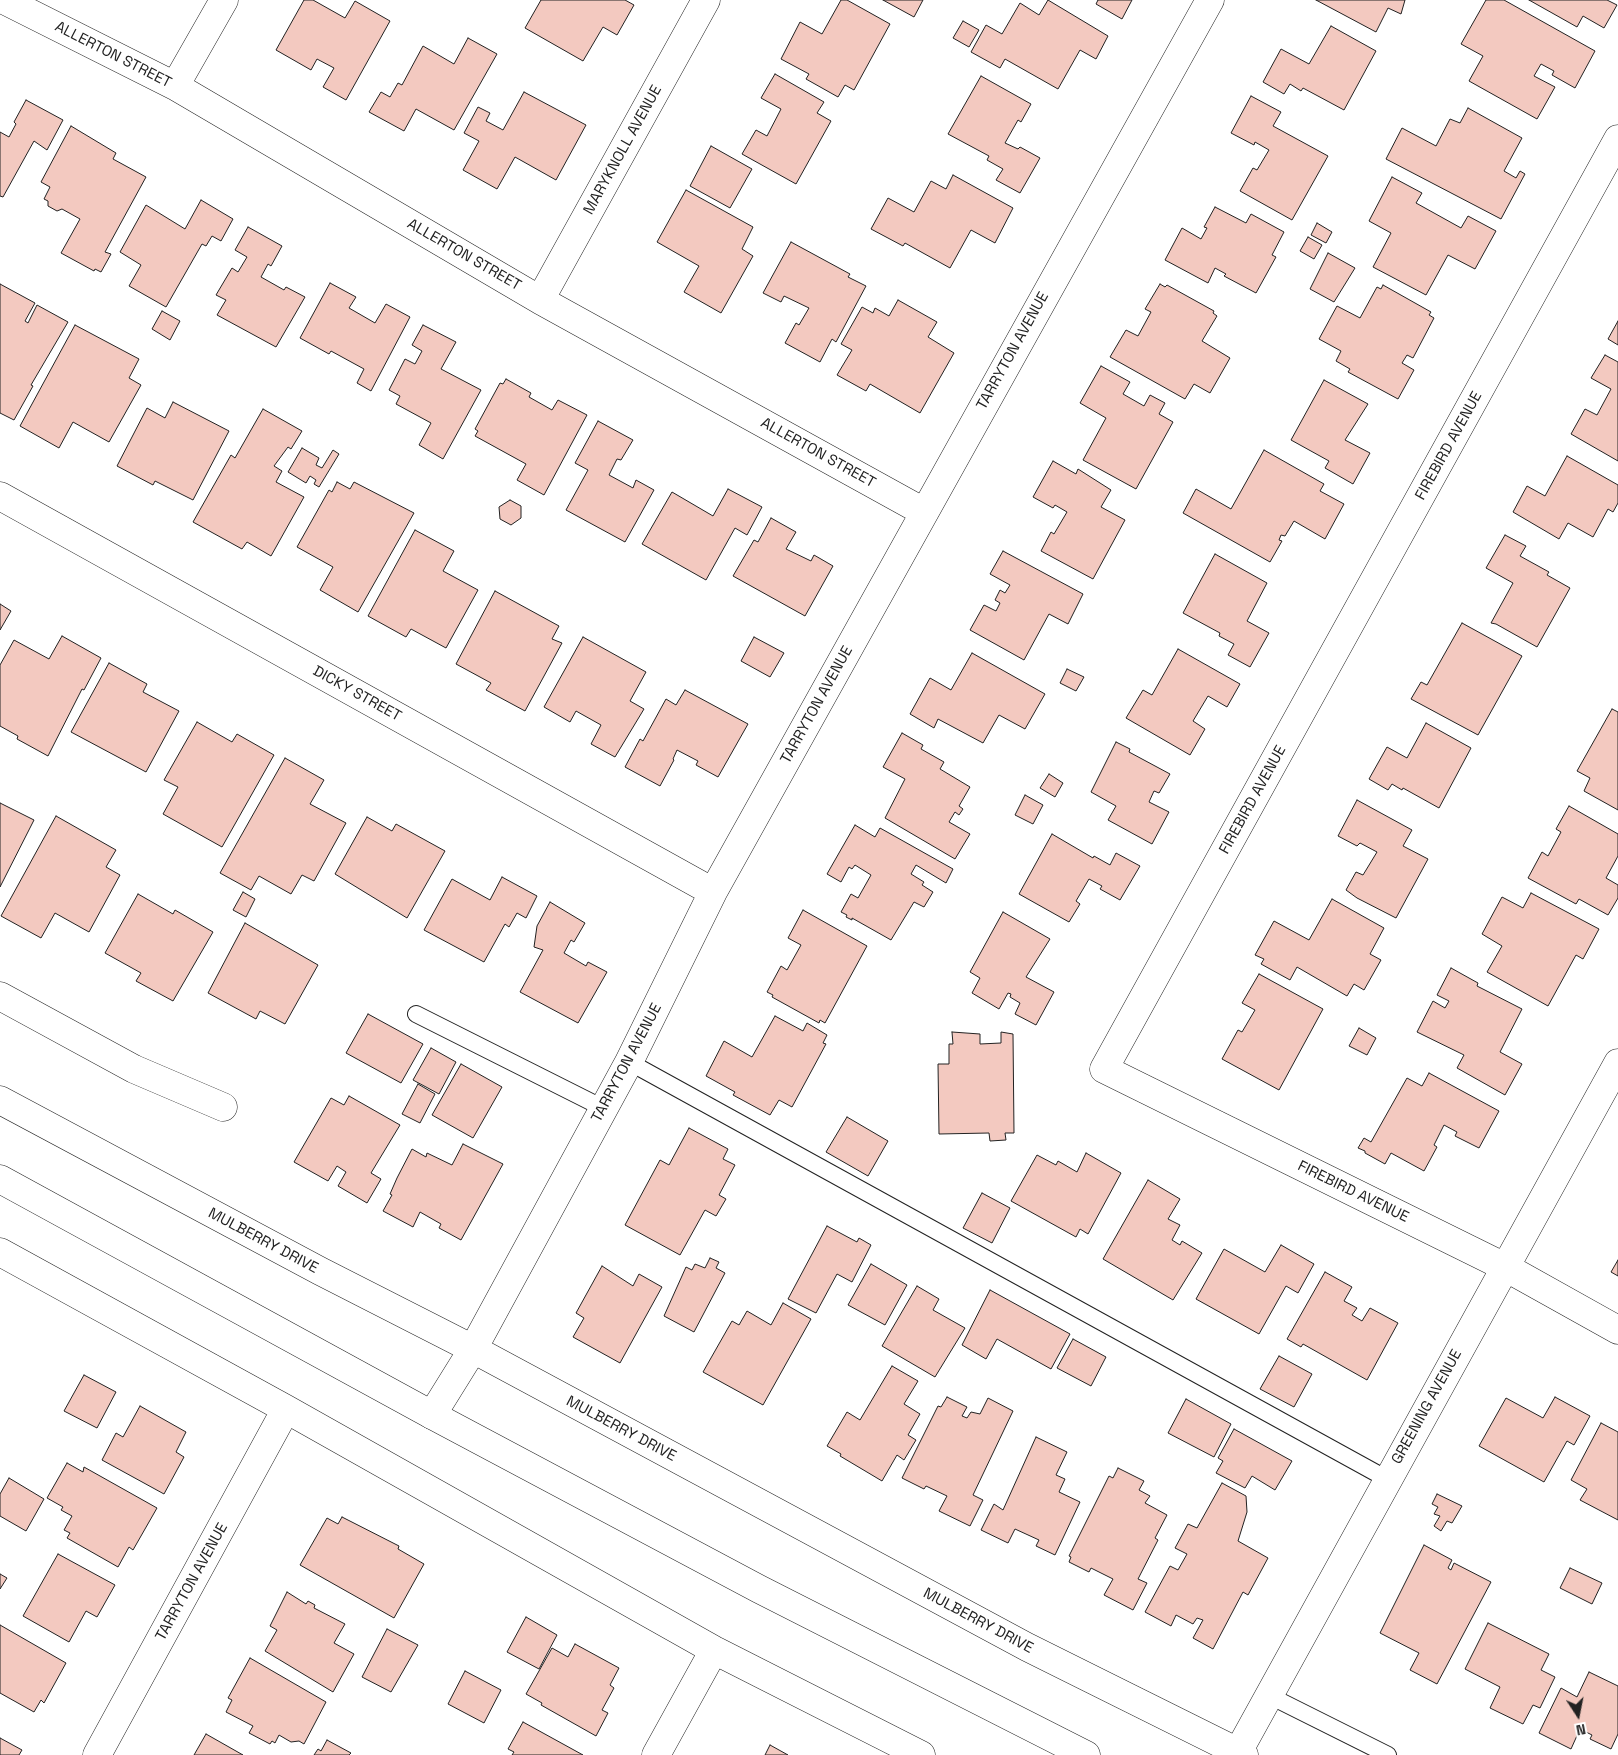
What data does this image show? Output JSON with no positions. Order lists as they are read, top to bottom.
{
  "streets": {
    "street": [
      "ALLERTON STREET",
      "MARYKNOLL AVENUE",
      "TARRYTON AVENUE",
      "FIREBIRD AVENUE",
      "DICKY STREET",
      "MULBERRY DRIVE",
      "GREENING AVENUE"
    ]
  },
  "crossings": [
    ["ALLERTON STREET", "MARYKNOLL AVENUE"],
    ["ALLERTON STREET", "TARRYTON AVENUE"],
    ["TARRYTON AVENUE", "DICKY STREET"],
    ["TARRYTON AVENUE", "MULBERRY DRIVE"],
    ["FIREBIRD AVENUE", "GREENING AVENUE"],
    ["MULBERRY DRIVE", "GREENING AVENUE"]
  ],
  "north": "bottom"
}
